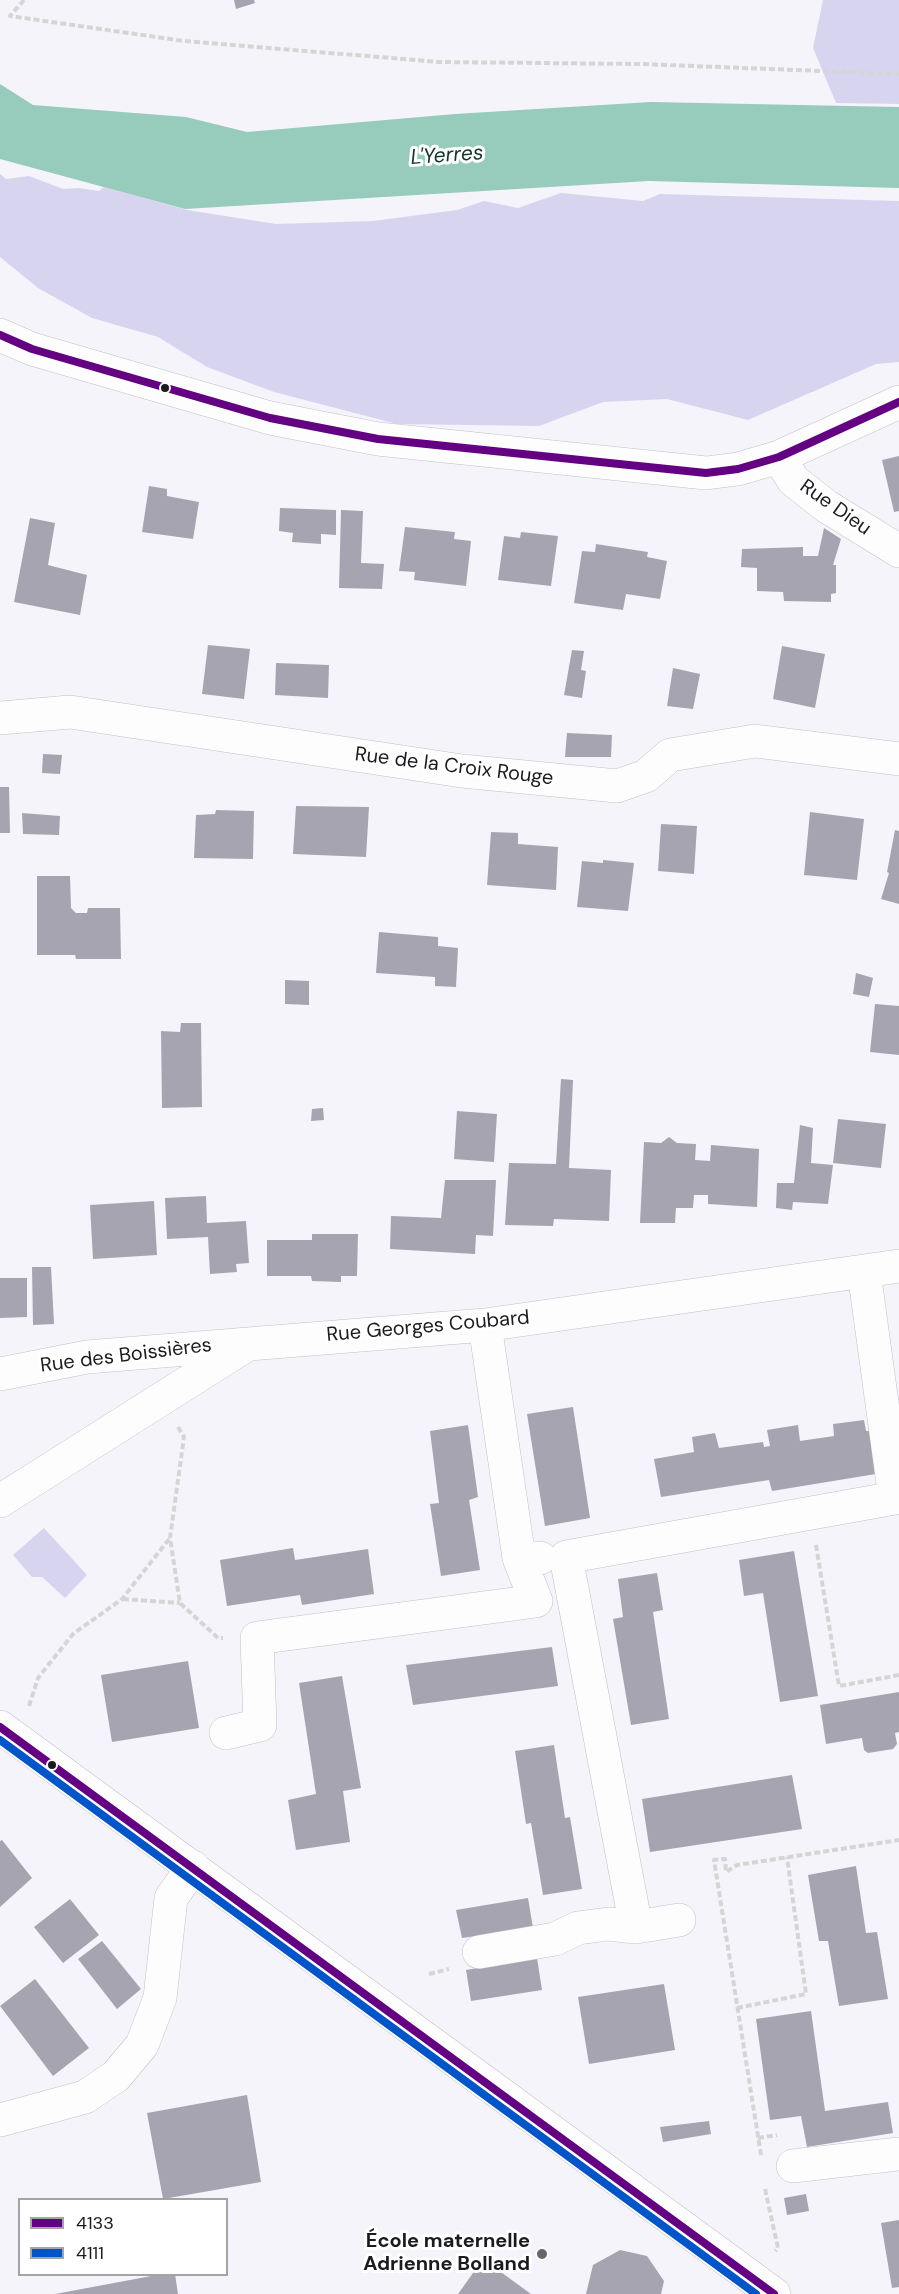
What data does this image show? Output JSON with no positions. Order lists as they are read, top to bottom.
{
  "streets": {
    "street": [
      "Rue Dieu",
      "Rue de la Croix Rouge",
      "Rue Georges Coubard",
      "Rue des Boissières"
    ]
  },
  "crossings": [
    ["Rue Georges Coubard", "Rue des Boissières"]
  ],
  "water": ["L'Yerres"],
  "places": ["École maternelle Adrienne Bolland"],
  "lines": ["transit line 4133", "transit line 4111"],
  "legend": ["4133", "4111"]
}
